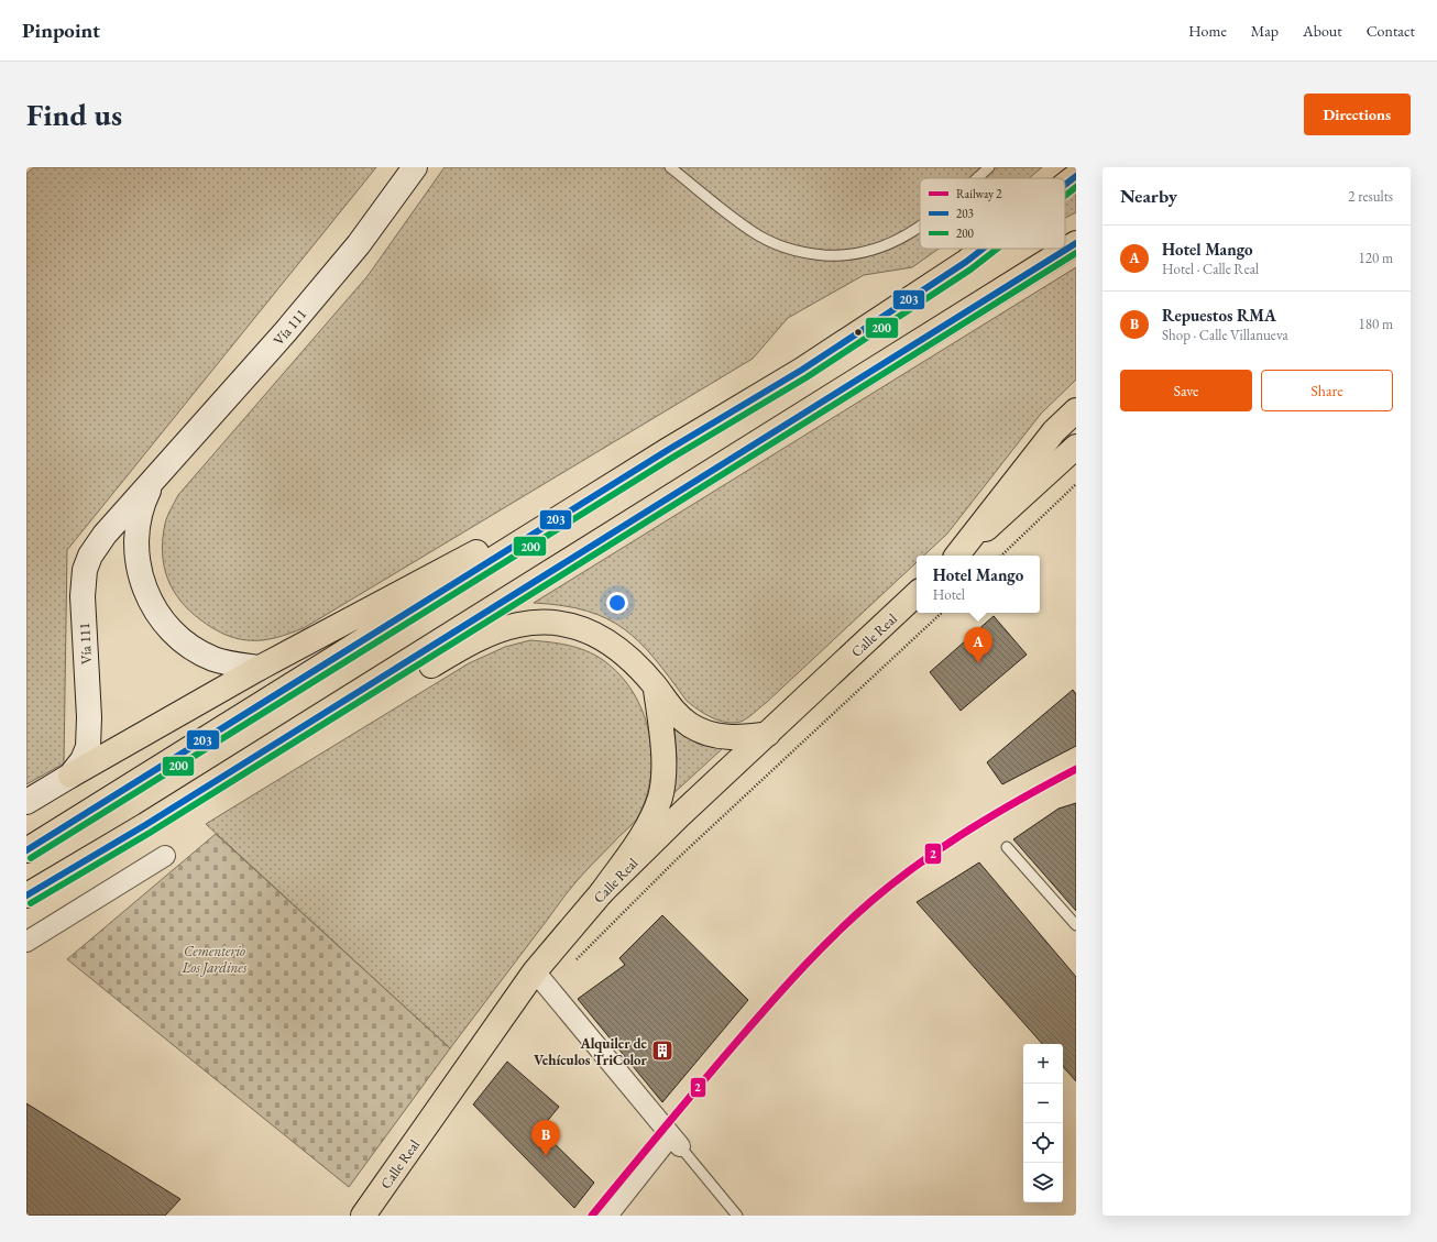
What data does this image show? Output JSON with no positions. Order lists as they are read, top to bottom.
{
  "streets": {
    "main road": ["Vía 111", "Calle Real"]
  },
  "parks": ["Cementerio Los Jardines"],
  "places": {
    "building": ["Alquiler de Vehículos TriColor"]
  },
  "lines": ["transit line 203", "transit line 200", "rail line 2"],
  "legend": ["Railway 2", "203", "200"],
  "page": {
    "header": "Pinpoint",
    "nav": [
      "Home",
      "Map",
      "About",
      "Contact"
    ],
    "buttons": [
      "Directions",
      ["Save", "Share"]
    ],
    "title": "Find us",
    "heading": ["Nearby", "2 results"],
    "list": [
      {
        "mark": "A",
        "name": "Hotel Mango",
        "note": "Hotel · Calle Real",
        "value": "120 m"
      },
      {
        "mark": "B",
        "name": "Repuestos RMA",
        "note": "Shop · Calle Villanueva",
        "value": "180 m"
      }
    ],
    "popup": ["Hotel Mango", "Hotel"],
    "pins": ["A", "B"],
    "map_buttons": ["+", "−"]
  }
}
